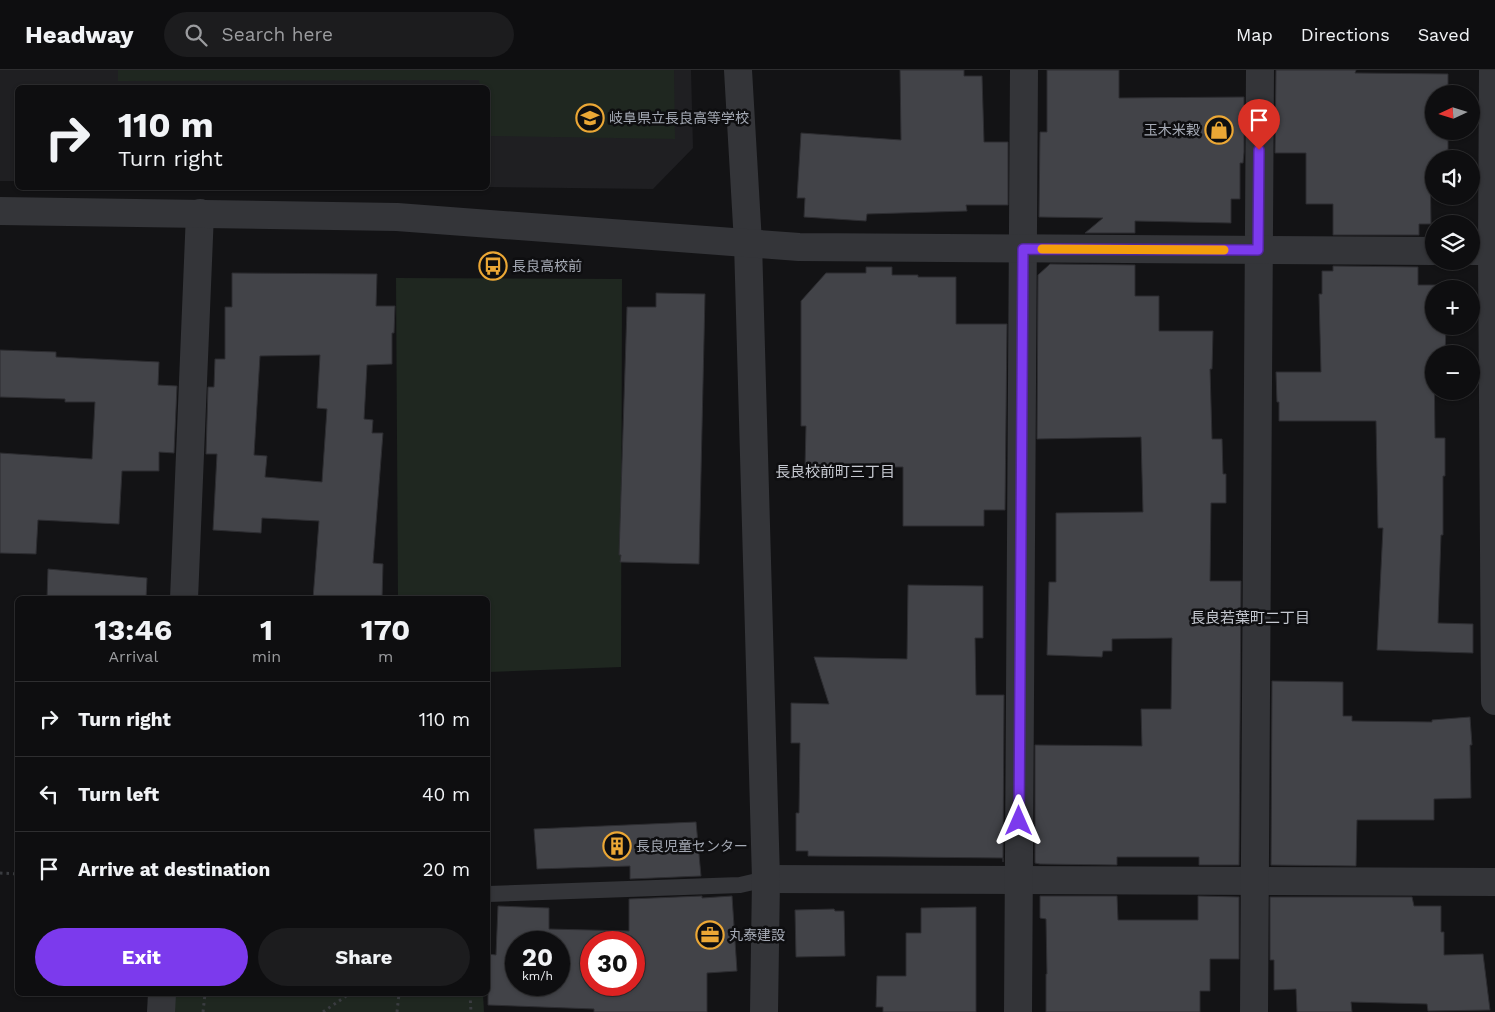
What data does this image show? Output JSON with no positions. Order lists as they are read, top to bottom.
{
  "districts": ["長良校前町三丁目", "長良若葉町二丁目"],
  "places": {
    "school or university": ["岐阜県立長良高等学校"],
    "shop": ["玉木米穀"],
    "bus stop": ["長良高校前"],
    "building": ["長良児童センター"],
    "office": ["丸泰建設"]
  },
  "north": "left",
  "page": {
    "header": "Headway",
    "search": "Search here",
    "nav": ["Map", "Directions", "Saved"],
    "map_buttons": ["+", "−"],
    "turn": ["110 m", "Turn right"],
    "eta": [
      "13:46",
      "Arrival",
      "1",
      "min",
      "170",
      "m"
    ],
    "list": [
      {
        "name": "Turn right",
        "value": "110 m"
      },
      {
        "name": "Turn left",
        "value": "40 m"
      },
      {
        "name": "Arrive at destination",
        "value": "20 m"
      }
    ],
    "buttons": ["Exit", "Share"],
    "speed": "20 km/h",
    "limit": "30"
  }
}
